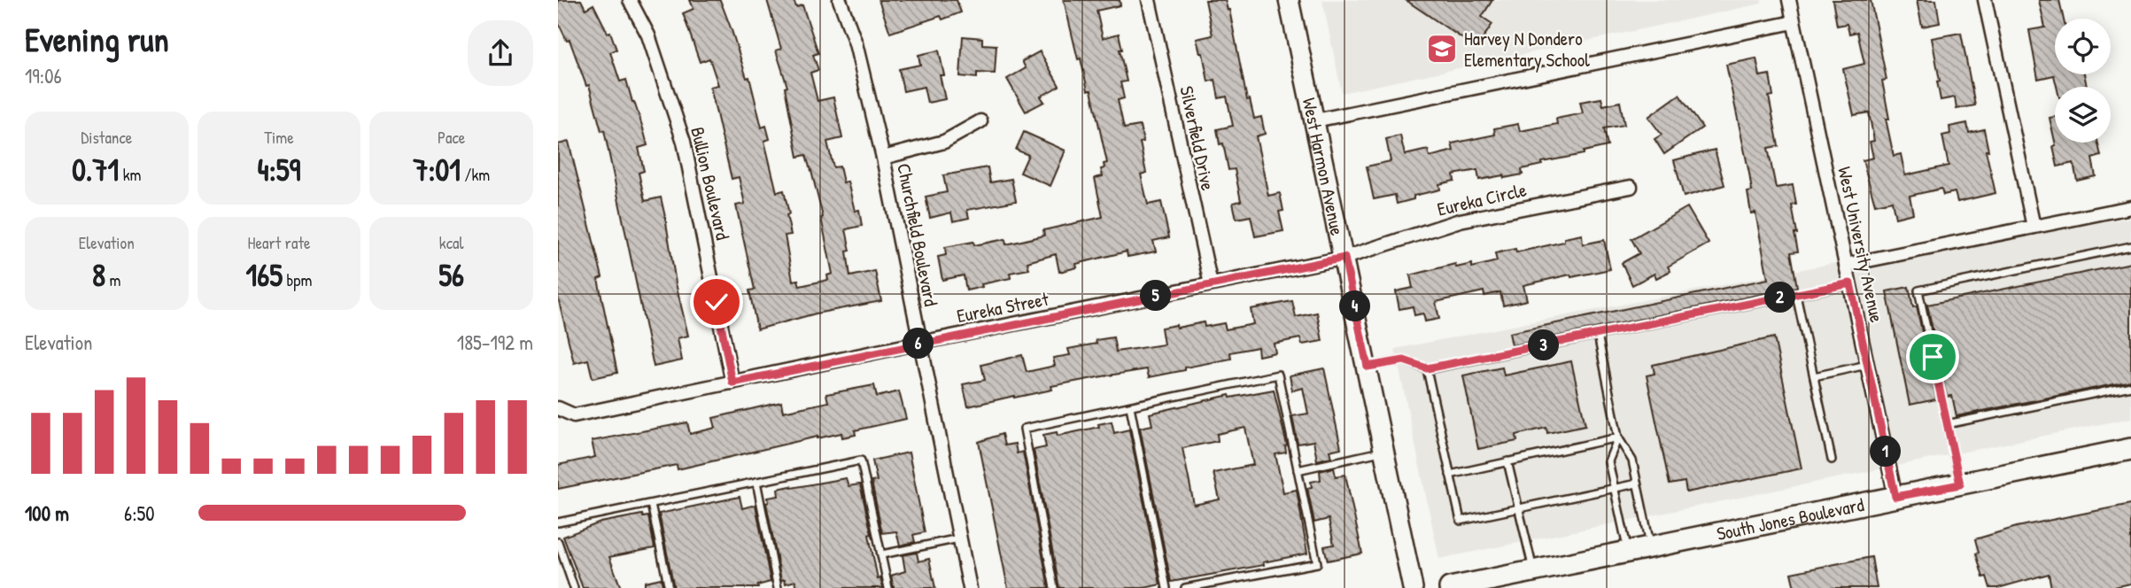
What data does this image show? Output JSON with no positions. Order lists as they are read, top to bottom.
{
  "streets": {
    "main road": ["West Harmon Avenue", "South Jones Boulevard"],
    "street": [
      "Silverfield Drive",
      "Bullion Boulevard",
      "Eureka Circle",
      "Churchfield Boulevard",
      "West University Avenue",
      "Eureka Street"
    ]
  },
  "crossings": [
    ["Silverfield Drive", "Eureka Street"],
    ["West Harmon Avenue", "Eureka Circle"],
    ["West Harmon Avenue", "Eureka Street"],
    ["Bullion Boulevard", "Eureka Street"],
    ["Eureka Circle", "Eureka Street"],
    ["Churchfield Boulevard", "Eureka Street"],
    ["West University Avenue", "South Jones Boulevard"]
  ],
  "places": {
    "school or university": ["Harvey N Dondero Elementary School"]
  },
  "page": {
    "heading": ["Evening run", "19:06"],
    "stats": [
      ["Distance", "0.71 km"],
      ["Time", "4:59"],
      ["Pace", "7:01 /km"],
      ["Elevation", "8 m"],
      ["Heart rate", "165 bpm"],
      ["kcal", "56"]
    ],
    "pins": [
      "5",
      "2",
      "4",
      "6",
      "3",
      "1"
    ],
    "chart": ["Elevation", "185–192 m"],
    "list": [
      {
        "name": "100 m",
        "note": "6:50"
      }
    ]
  }
}
